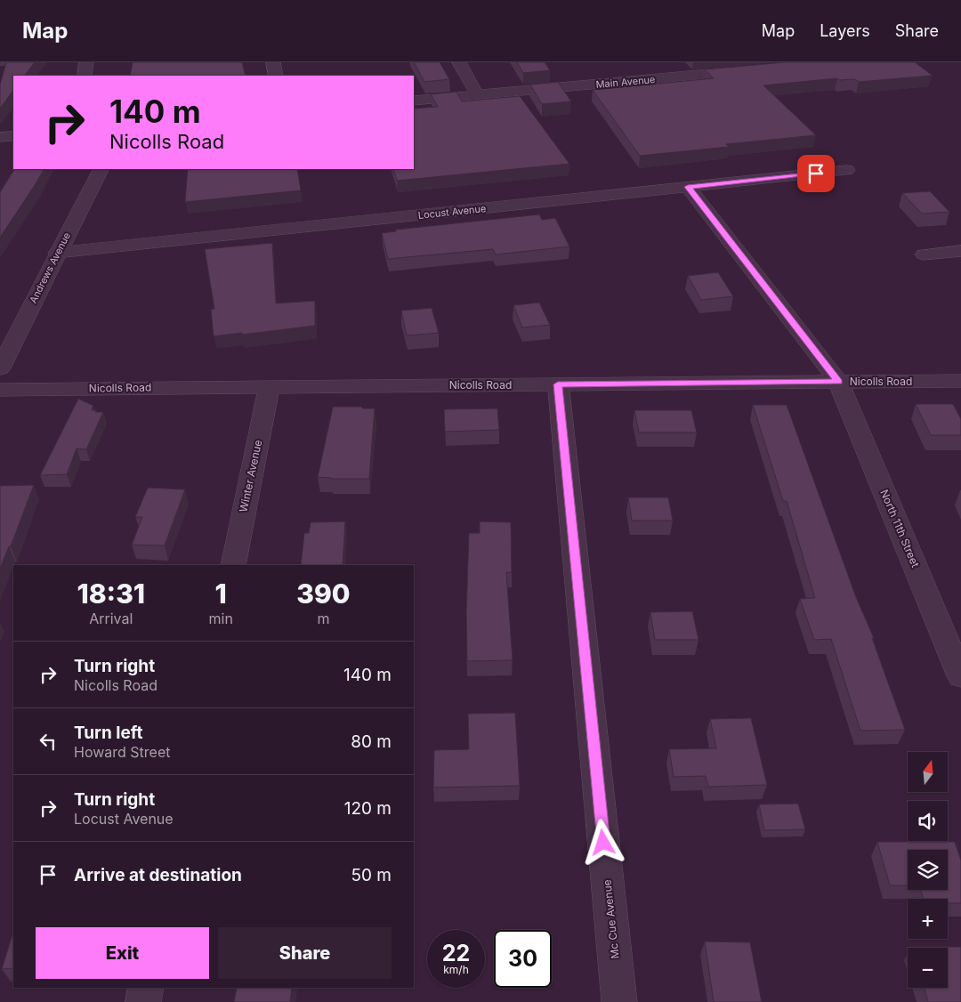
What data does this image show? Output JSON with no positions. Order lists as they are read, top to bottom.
{
  "streets": {
    "street": [
      "Main Avenue",
      "Locust Avenue",
      "Andrews Avenue",
      "Nicolls Road",
      "Winter Avenue",
      "North 11th Street",
      "Mc Cue Avenue"
    ]
  },
  "crossings": [
    ["Locust Avenue", "Andrews Avenue"],
    ["Locust Avenue", "North 11th Street"],
    ["Nicolls Road", "Winter Avenue"],
    ["Nicolls Road", "North 11th Street"],
    ["Nicolls Road", "Mc Cue Avenue"]
  ],
  "north": "top",
  "page": {
    "header": "Map",
    "nav": ["Map", "Layers", "Share"],
    "turn": ["140 m", "Nicolls Road"],
    "eta": [
      "18:31",
      "Arrival",
      "1",
      "min",
      "390",
      "m"
    ],
    "list": [
      {
        "name": "Turn right",
        "note": "Nicolls Road",
        "value": "140 m"
      },
      {
        "name": "Turn left",
        "note": "Howard Street",
        "value": "80 m"
      },
      {
        "name": "Turn right",
        "note": "Locust Avenue",
        "value": "120 m"
      },
      {
        "name": "Arrive at destination",
        "value": "50 m"
      }
    ],
    "map_buttons": ["+", "−"],
    "buttons": ["Exit", "Share"],
    "speed": "22 km/h",
    "limit": "30"
  }
}
